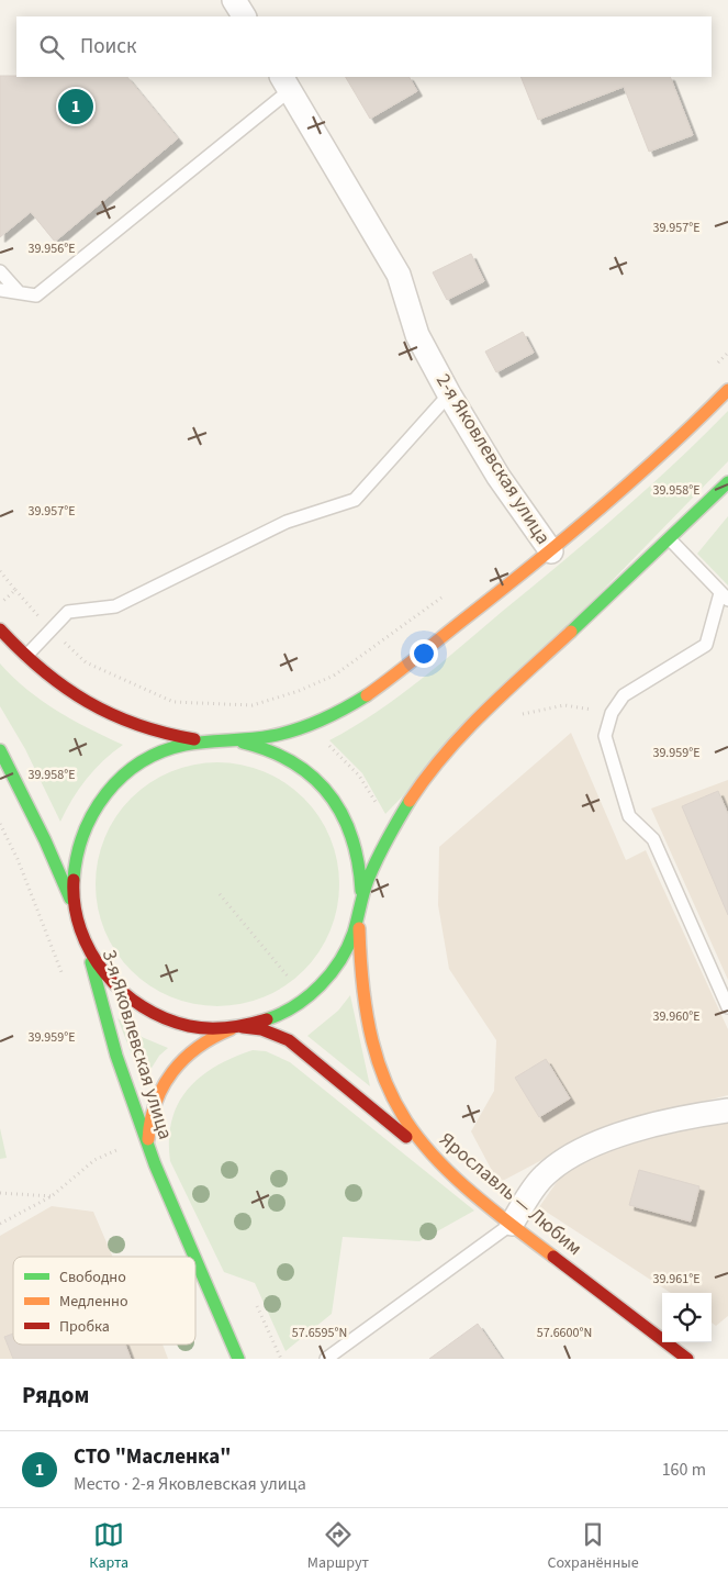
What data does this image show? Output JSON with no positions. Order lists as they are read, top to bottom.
{
  "streets": {
    "main road": ["3-я Яковлевская улица", "Ярославль — Любим"],
    "street": ["2-я Яковлевская улица"]
  },
  "legend": ["Свободно", "Медленно", "Пробка"],
  "page": {
    "search": "Поиск",
    "pins": "1",
    "heading": "Рядом",
    "list": [
      {
        "mark": "1",
        "name": "СТО \"Масленка\"",
        "note": "Место · 2-я Яковлевская улица",
        "value": "160 m"
      }
    ],
    "nav": ["Карта", "Маршрут", "Сохранённые"]
  },
  "coordinates": [
    "39.957°E",
    "39.956°E",
    "39.958°E",
    "39.959°E",
    "39.960°E",
    "39.961°E",
    "57.6595°N",
    "57.6600°N"
  ]
}
